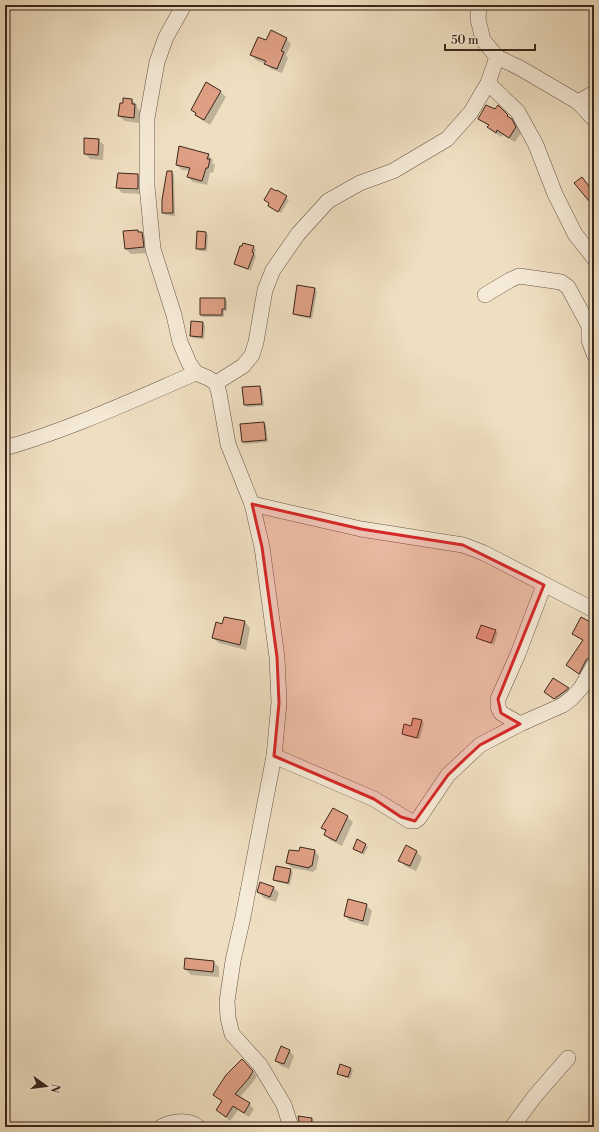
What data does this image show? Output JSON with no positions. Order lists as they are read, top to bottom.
{
  "scale_bar": "50 m",
  "north": "right"
}
